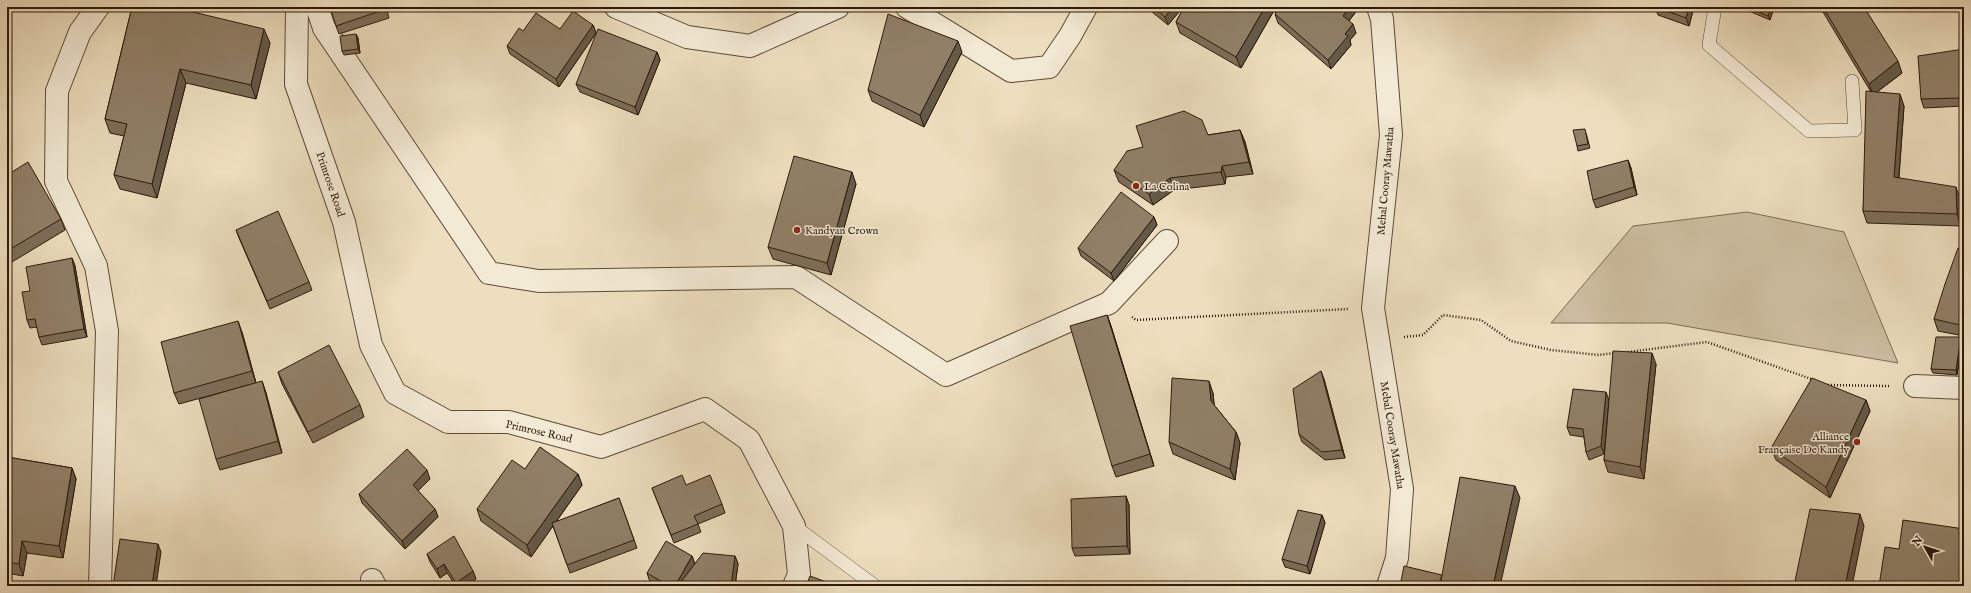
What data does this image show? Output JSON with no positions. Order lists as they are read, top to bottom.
{
  "streets": {
    "street": ["Mehal Cooray Mawatha", "Primrose Road", "Mebal Cooray Mawatha"]
  },
  "crossings": [
    ["Mehal Cooray Mawatha", "Mebal Cooray Mawatha"]
  ],
  "places": ["La Colina", "Kandyan Crown", "Alliance Française De Kandy"],
  "north": "top left"
}
